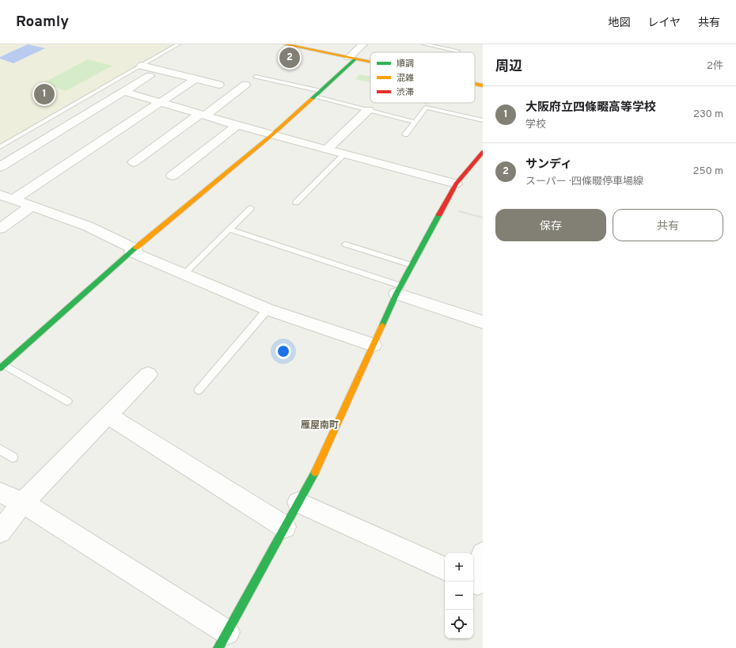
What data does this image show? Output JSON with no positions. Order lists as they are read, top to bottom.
{
  "districts": ["雁屋南町"],
  "legend": ["順調", "混雑", "渋滞"],
  "page": {
    "header": "Roamly",
    "nav": ["地図", "レイヤ", "共有"],
    "heading": ["周辺", "2件"],
    "pins": ["2", "1"],
    "list": [
      {
        "mark": "1",
        "name": "大阪府立四條畷高等学校",
        "note": "学校",
        "value": "230 m"
      },
      {
        "mark": "2",
        "name": "サンディ",
        "note": "スーパー · 四條畷停車場線",
        "value": "250 m"
      }
    ],
    "buttons": ["保存", "共有"],
    "map_buttons": ["+", "−"]
  }
}
